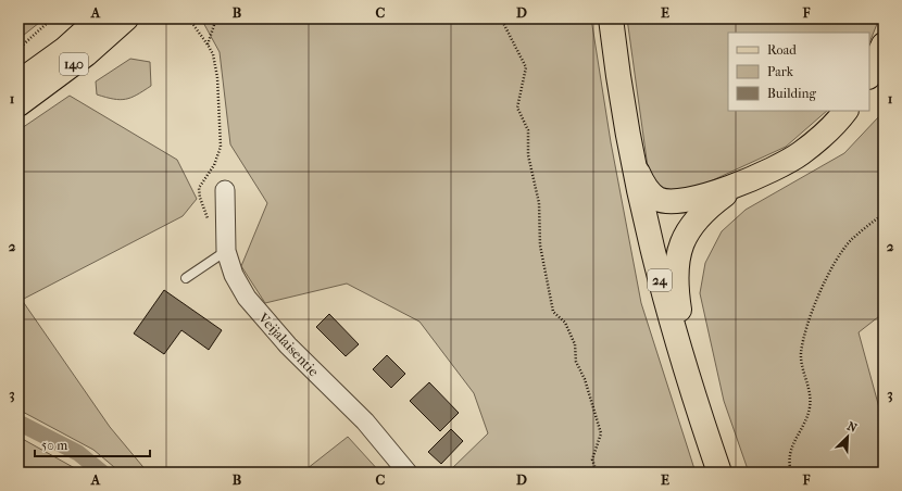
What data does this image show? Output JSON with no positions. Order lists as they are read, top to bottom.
{
  "streets": {
    "main road": ["140", "24"],
    "street": ["Veijalaisentie"]
  },
  "legend": ["Road", "Park", "Building"],
  "scale_bar": "50 m",
  "north": "top right",
  "grid": {
    "columns": [
      "A",
      "B",
      "C",
      "D",
      "E",
      "F"
    ],
    "rows": ["1", "2", "3"]
  }
}
